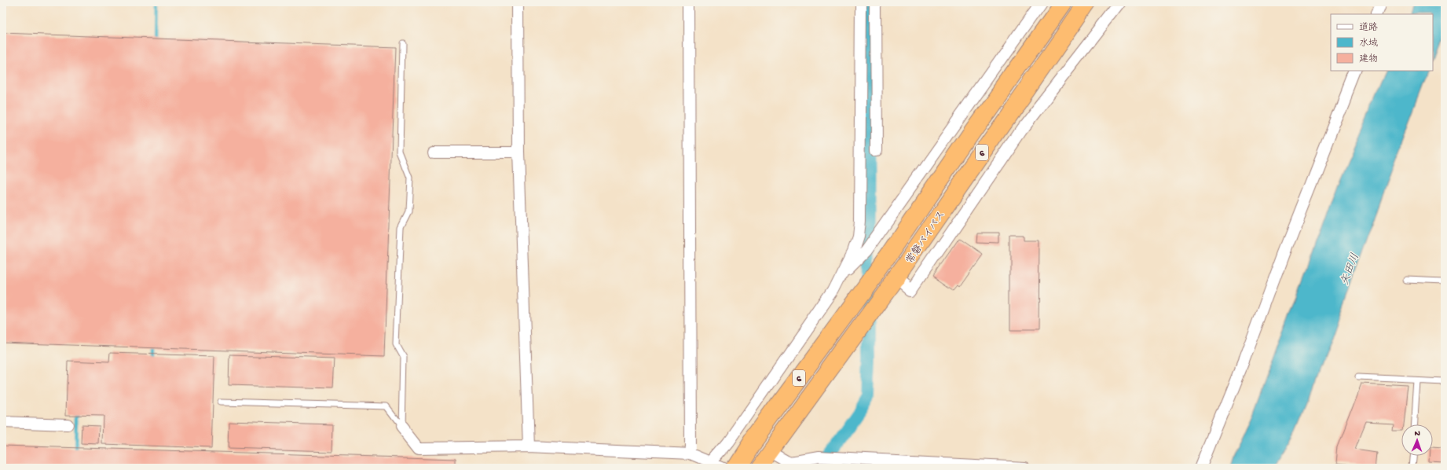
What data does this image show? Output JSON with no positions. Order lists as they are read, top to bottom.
{
  "streets": {
    "highway": ["6", "常磐バイパス"]
  },
  "water": ["矢田川"],
  "legend": ["道路", "水域", "建物"],
  "north": "top"
}
